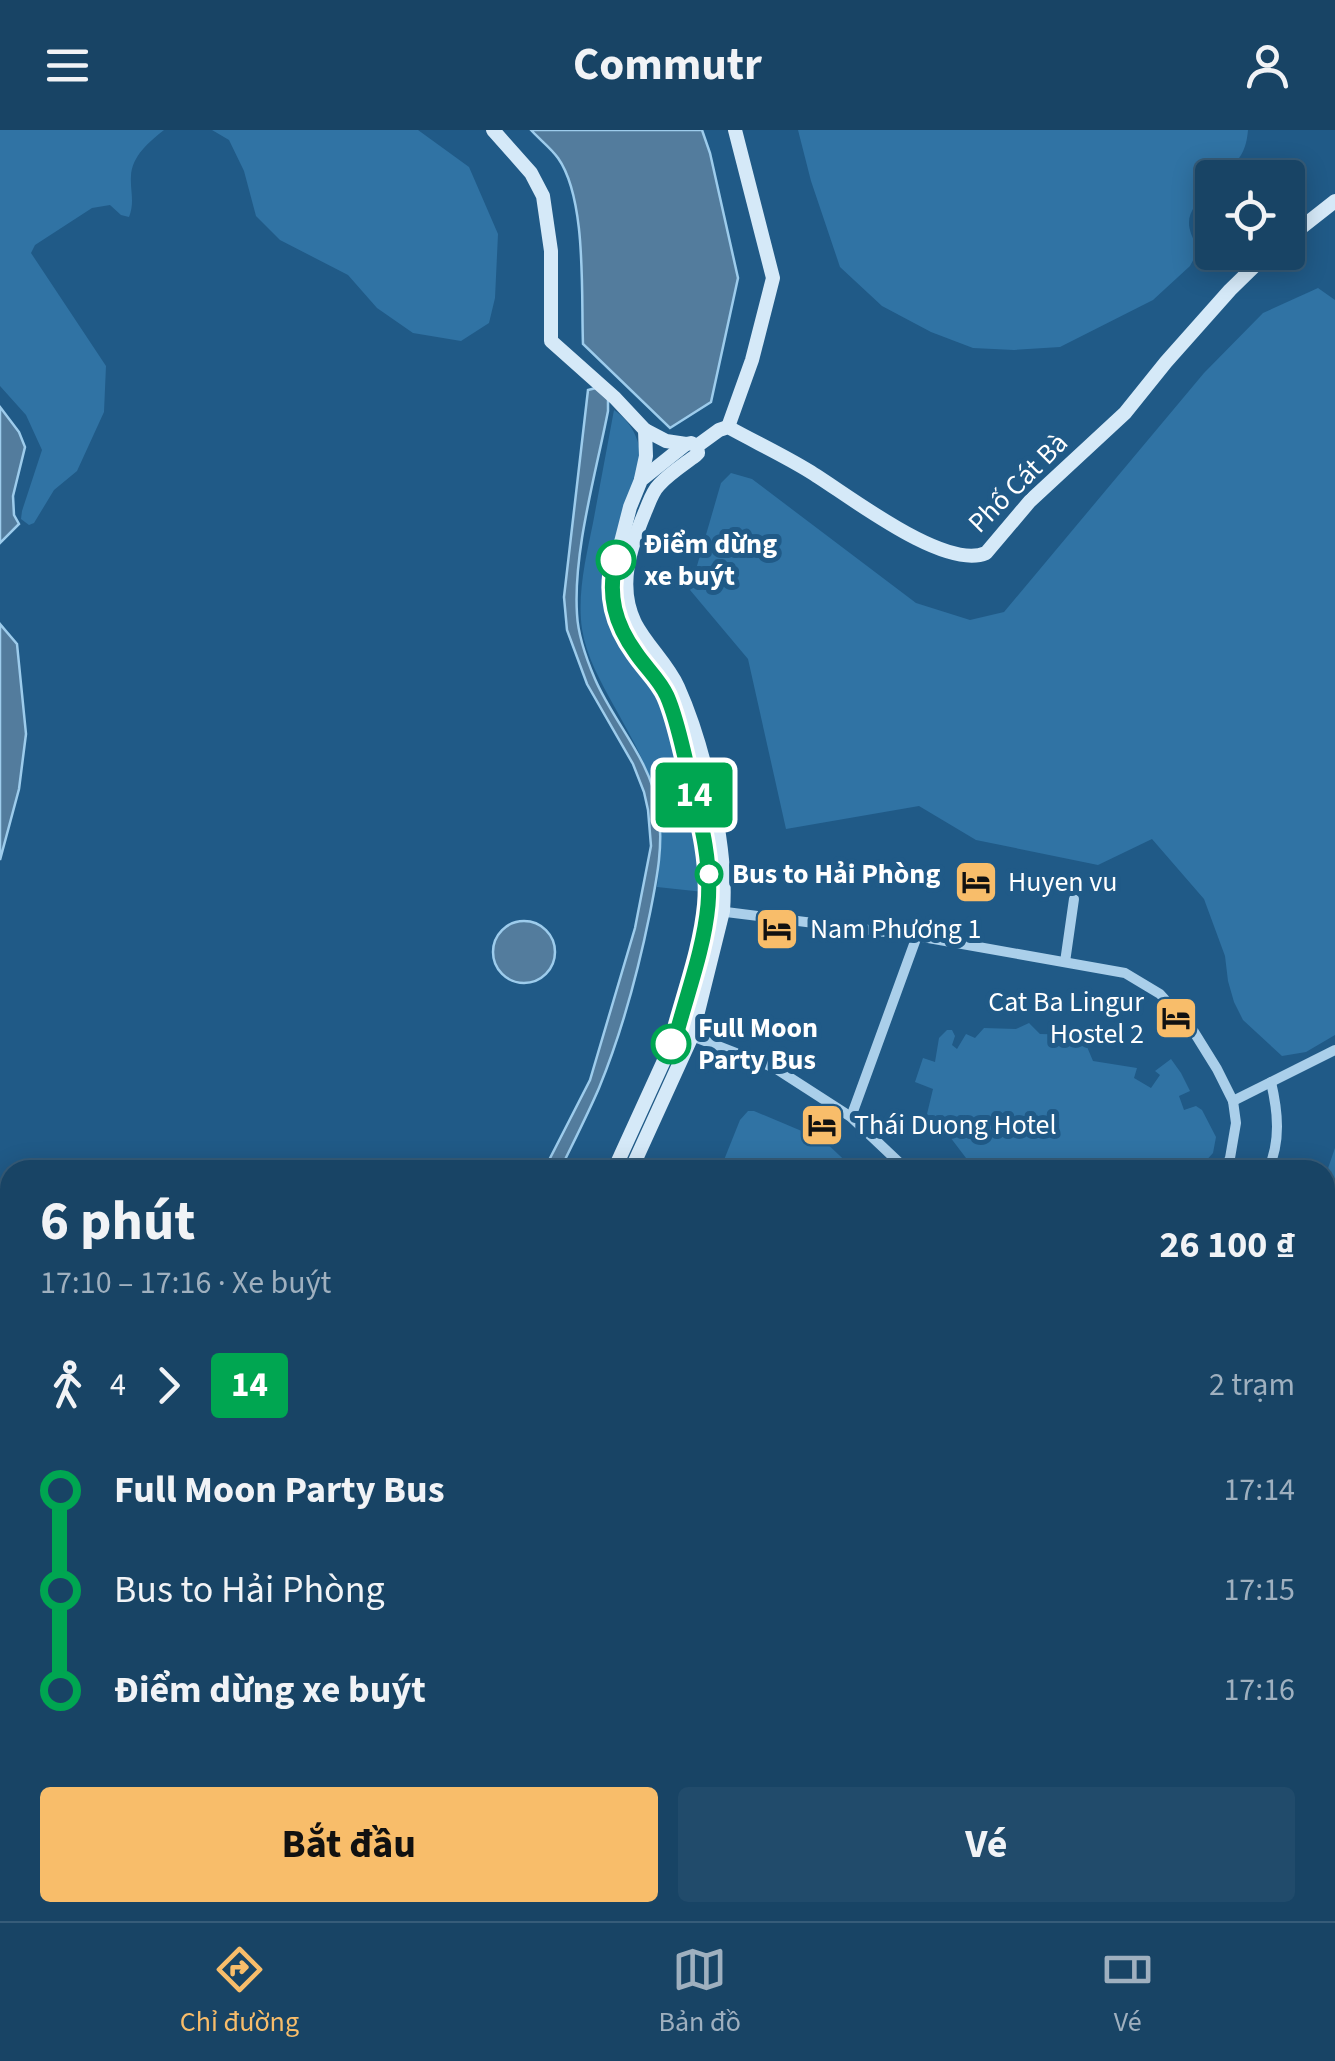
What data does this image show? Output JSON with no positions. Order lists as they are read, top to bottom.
{
  "streets": {
    "main road": ["Phố Cát Bà"]
  },
  "places": {
    "other": ["Điểm dừng xe buýt", "Bus to Hải Phòng", "Full Moon Party Bus"],
    "hotel": [
      "Huyen vu",
      "Nam Phương 1",
      "Cat Ba Lingur Hostel 2",
      "Thái Duong Hotel"
    ]
  },
  "lines": ["bus line 14"],
  "page": {
    "header": "Commutr",
    "on_map": "14",
    "heading": ["6 phút", "17:10 – 17:16 · Xe buýt", "26 100 ₫"],
    "legs": ["4", "14", "2 trạm"],
    "list": [
      {
        "name": "Full Moon Party Bus",
        "value": "17:14"
      },
      {
        "name": "Bus to Hải Phòng",
        "value": "17:15"
      },
      {
        "name": "Điểm dừng xe buýt",
        "value": "17:16"
      }
    ],
    "buttons": ["Bắt đầu", "Vé"],
    "tabs": ["Chỉ đường", "Bản đồ", "Vé"]
  }
}
